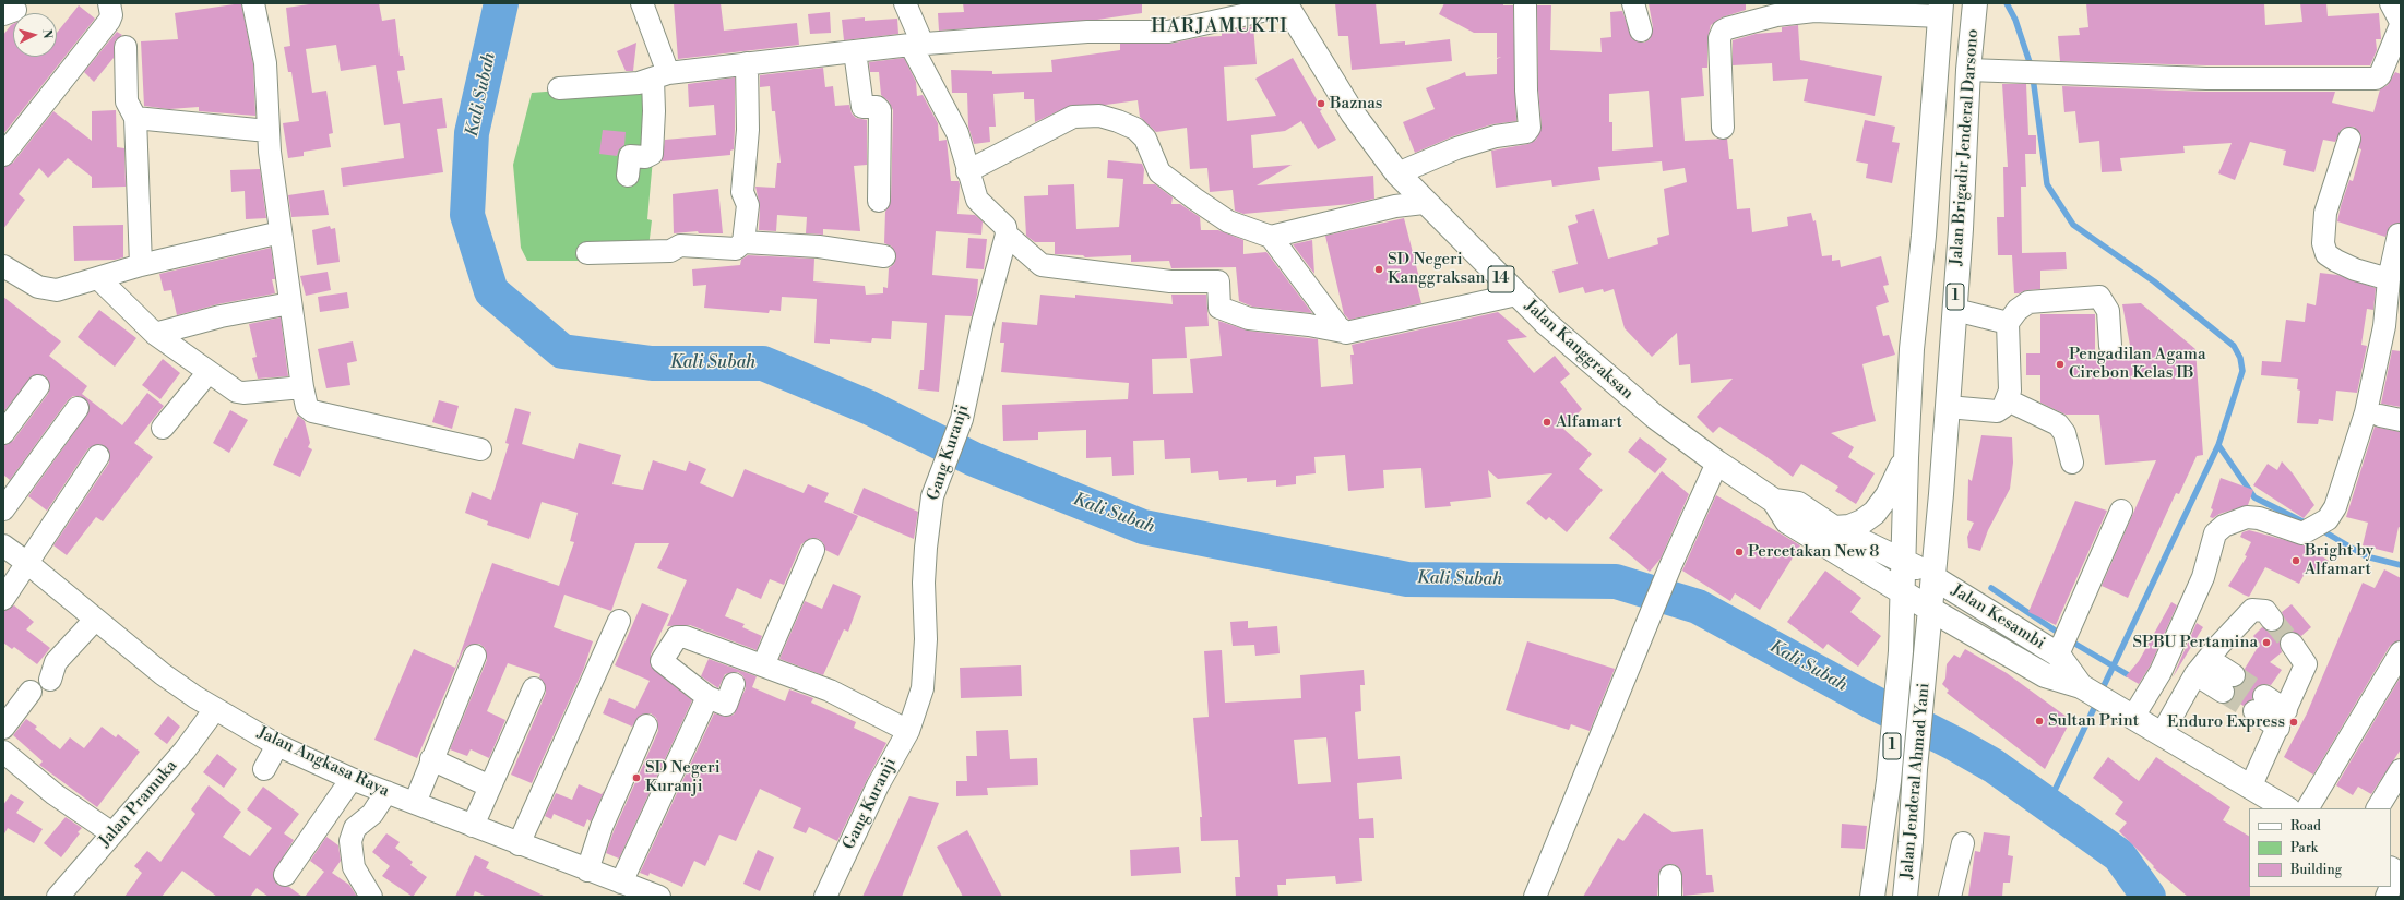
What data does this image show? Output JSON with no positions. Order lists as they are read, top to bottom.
{
  "streets": {
    "main road": [
      "Jalan Brigadir Jenderal Darsono",
      "14",
      "1",
      "Jalan Kanggraksan",
      "Jalan Kesambi",
      "Jalan Jenderal Ahmad Yani"
    ],
    "street": ["Gang Kuranji", "Jalan Angkasa Raya", "Jalan Pramuka"]
  },
  "crossings": [
    ["Jalan Brigadir Jenderal Darsono", "1"],
    ["Jalan Brigadir Jenderal Darsono", "Jalan Kanggraksan"],
    ["Jalan Brigadir Jenderal Darsono", "Jalan Kesambi"],
    ["Jalan Brigadir Jenderal Darsono", "Jalan Jenderal Ahmad Yani"],
    ["1", "Jalan Kesambi"],
    ["1", "Jalan Jenderal Ahmad Yani"],
    ["Jalan Kanggraksan", "Jalan Kesambi"],
    ["Jalan Kanggraksan", "Jalan Jenderal Ahmad Yani"],
    ["Jalan Kesambi", "Jalan Jenderal Ahmad Yani"],
    ["Jalan Angkasa Raya", "Jalan Pramuka"]
  ],
  "districts": ["HARJAMUKTI"],
  "water": ["Kali Subah"],
  "places": [
    "Baznas",
    "SD Negeri Kanggraksan",
    "Pengadilan Agama Cirebon Kelas IB",
    "Alfamart",
    "Percetakan New 8",
    "Bright by Alfamart",
    "SPBU Pertamina",
    "Sultan Print",
    "Enduro Express",
    "SD Negeri Kuranji"
  ],
  "legend": ["Road", "Park", "Building"],
  "north": "right"
}
